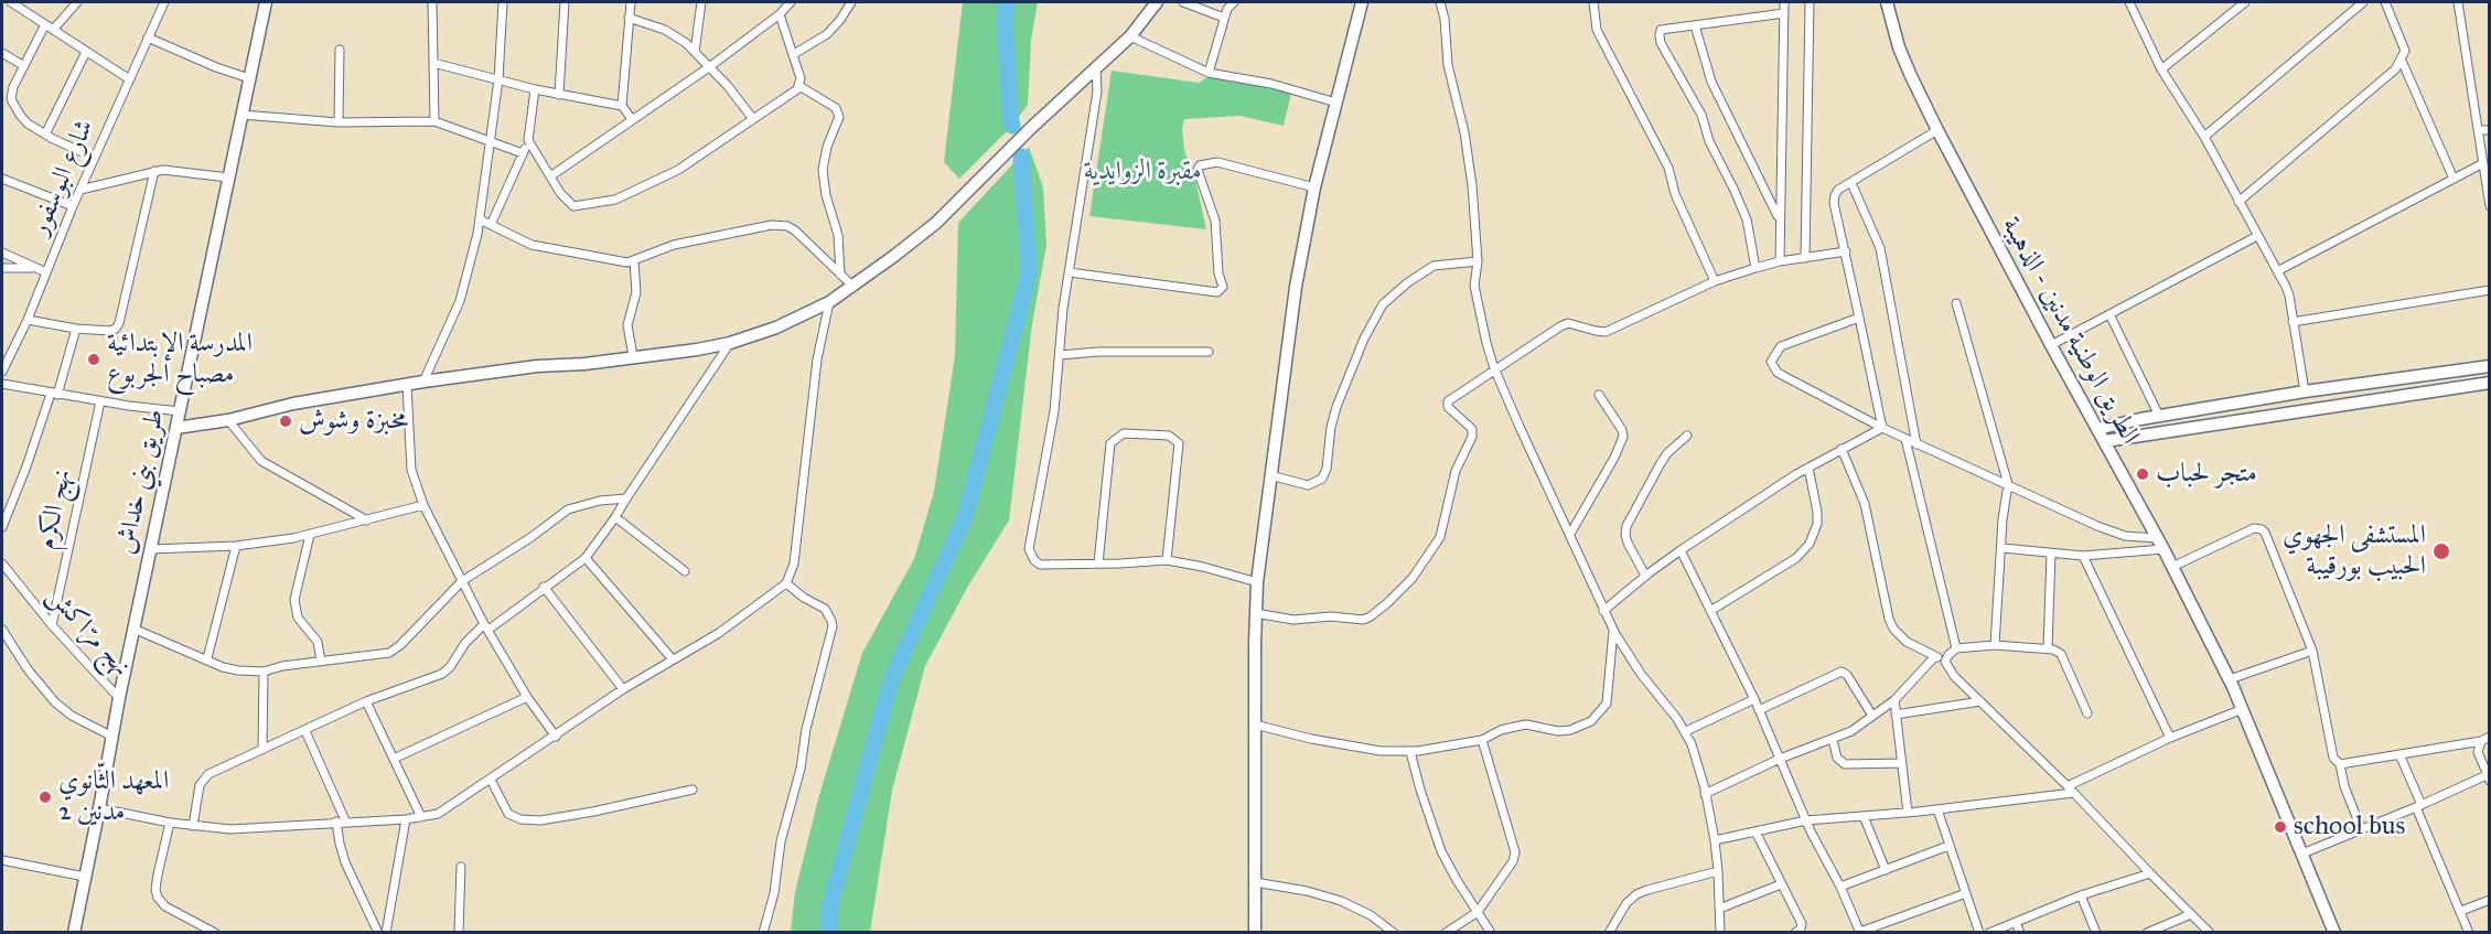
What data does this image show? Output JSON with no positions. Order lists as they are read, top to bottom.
{
  "streets": {
    "street": [
      "شارع البوسفور",
      "الطريق الوطنية مدنين - الذهيبة",
      "طريق بني خداش",
      "نهج الكرم",
      "نهج مرّاكش"
    ]
  },
  "crossings": [
    ["طريق بني خداش", "نهج مرّاكش"],
    ["نهج الكرم", "نهج مرّاكش"]
  ],
  "parks": ["مقبرة الزوايدية"],
  "places": [
    "المدرسة الإبتدائية مصباح الجربوع",
    "مخبزة وشوش",
    "متجر لحباب",
    "المستشفى الجهوي الحبيب بورقيبة",
    "المعهد الثّانوي مدنين 2",
    "school bus"
  ]
}
